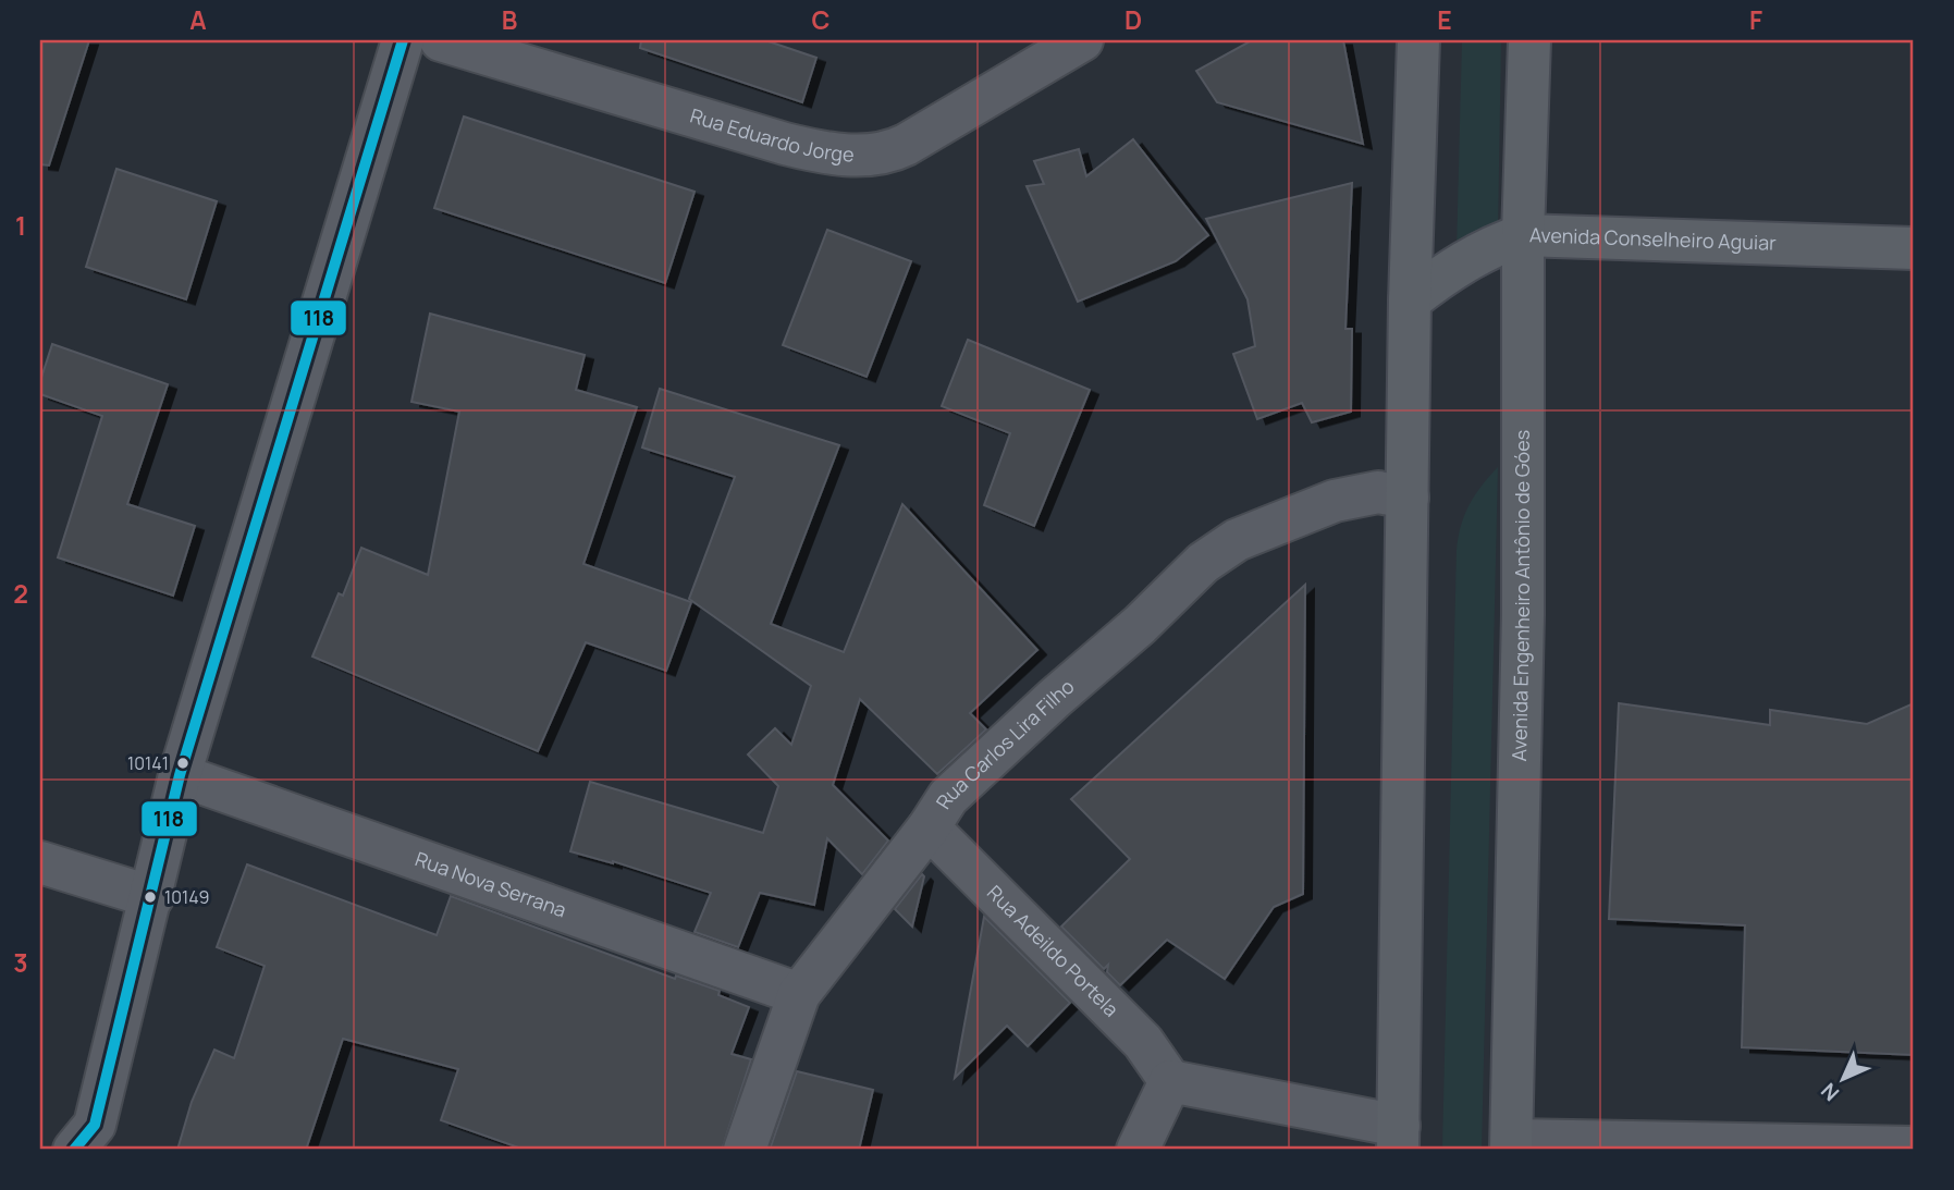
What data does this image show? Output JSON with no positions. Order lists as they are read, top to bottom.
{
  "streets": {
    "main road": ["Avenida Conselheiro Aguiar", "Avenida Engenheiro Antônio de Góes"],
    "street": [
      "Rua Eduardo Jorge",
      "Rua Carlos Lira Filho",
      "Rua Nova Serrana",
      "Rua Adeildo Portela"
    ]
  },
  "crossings": [
    ["Avenida Conselheiro Aguiar", "Avenida Engenheiro Antônio de Góes"],
    ["Rua Carlos Lira Filho", "Rua Nova Serrana"],
    ["Rua Carlos Lira Filho", "Rua Adeildo Portela"]
  ],
  "places": ["10141", "10149"],
  "lines": ["transit line 118"],
  "north": "bottom left",
  "grid": {
    "columns": [
      "A",
      "B",
      "C",
      "D",
      "E",
      "F"
    ],
    "rows": ["1", "2", "3"]
  }
}
